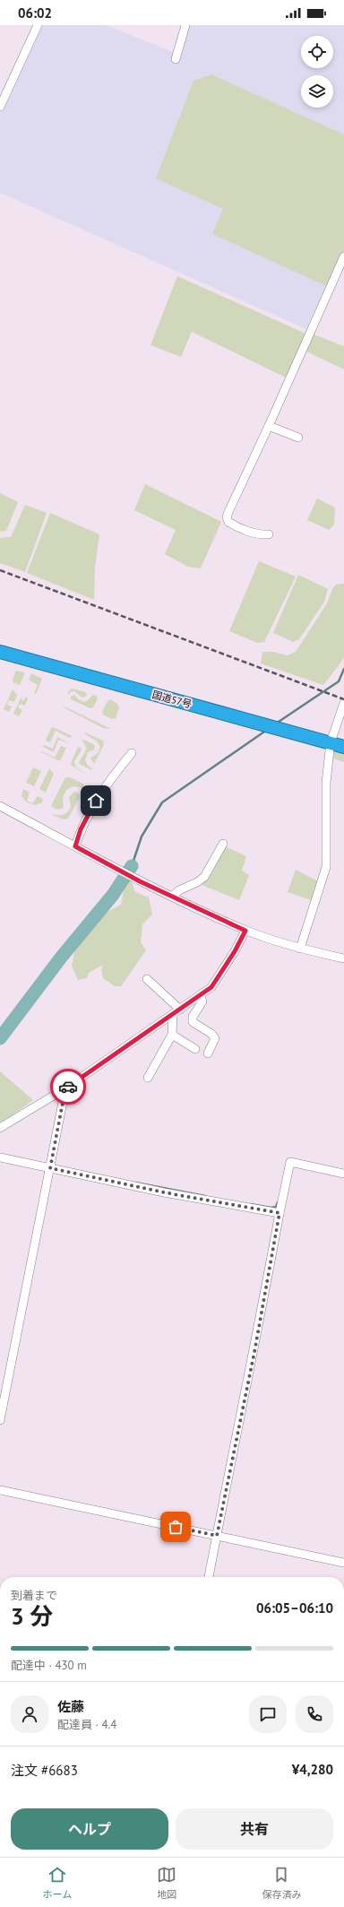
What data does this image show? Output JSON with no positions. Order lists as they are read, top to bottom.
{
  "streets": {
    "highway": ["国道57号"]
  },
  "page": {
    "status": "06:02",
    "heading": ["3 分", "到着まで", "06:05–06:10"],
    "panel": [
      "佐藤",
      "配達員 · 4.4",
      "注文 #6683",
      "¥4,280"
    ],
    "bar": "配達中 · 430 m",
    "buttons": ["ヘルプ", "共有"],
    "tabs": ["ホーム", "地図", "保存済み"]
  }
}
